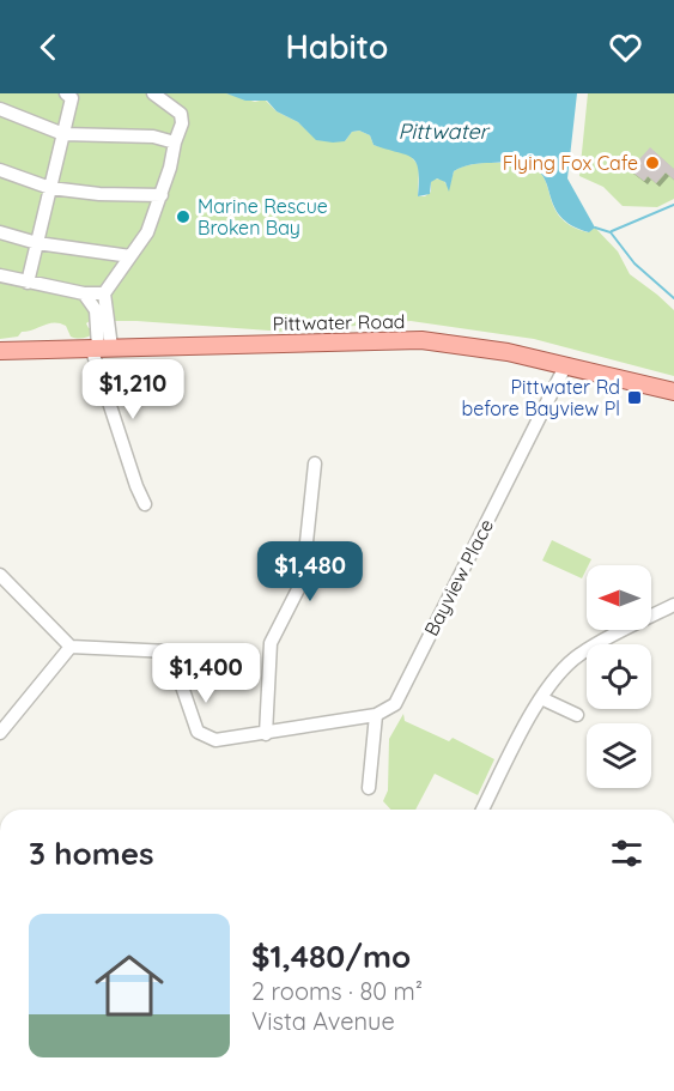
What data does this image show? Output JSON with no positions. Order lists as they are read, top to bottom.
{
  "streets": {
    "main road": ["Pittwater Road"],
    "street": ["Bayview Place"]
  },
  "crossings": [
    ["Pittwater Road", "Bayview Place"]
  ],
  "water": ["Pittwater"],
  "places": {
    "other": ["Flying Fox Cafe", "Marine Rescue Broken Bay"],
    "transit": ["Pittwater Rd before Bayview Pl"]
  },
  "north": "left",
  "page": {
    "header": "Habito",
    "price": ["$1,210", "$1,480", "$1,400"],
    "heading": "3 homes",
    "list": [
      {
        "name": "$1,480/mo",
        "note": "2 rooms · 80 m² · Vista Avenue"
      }
    ]
  }
}
